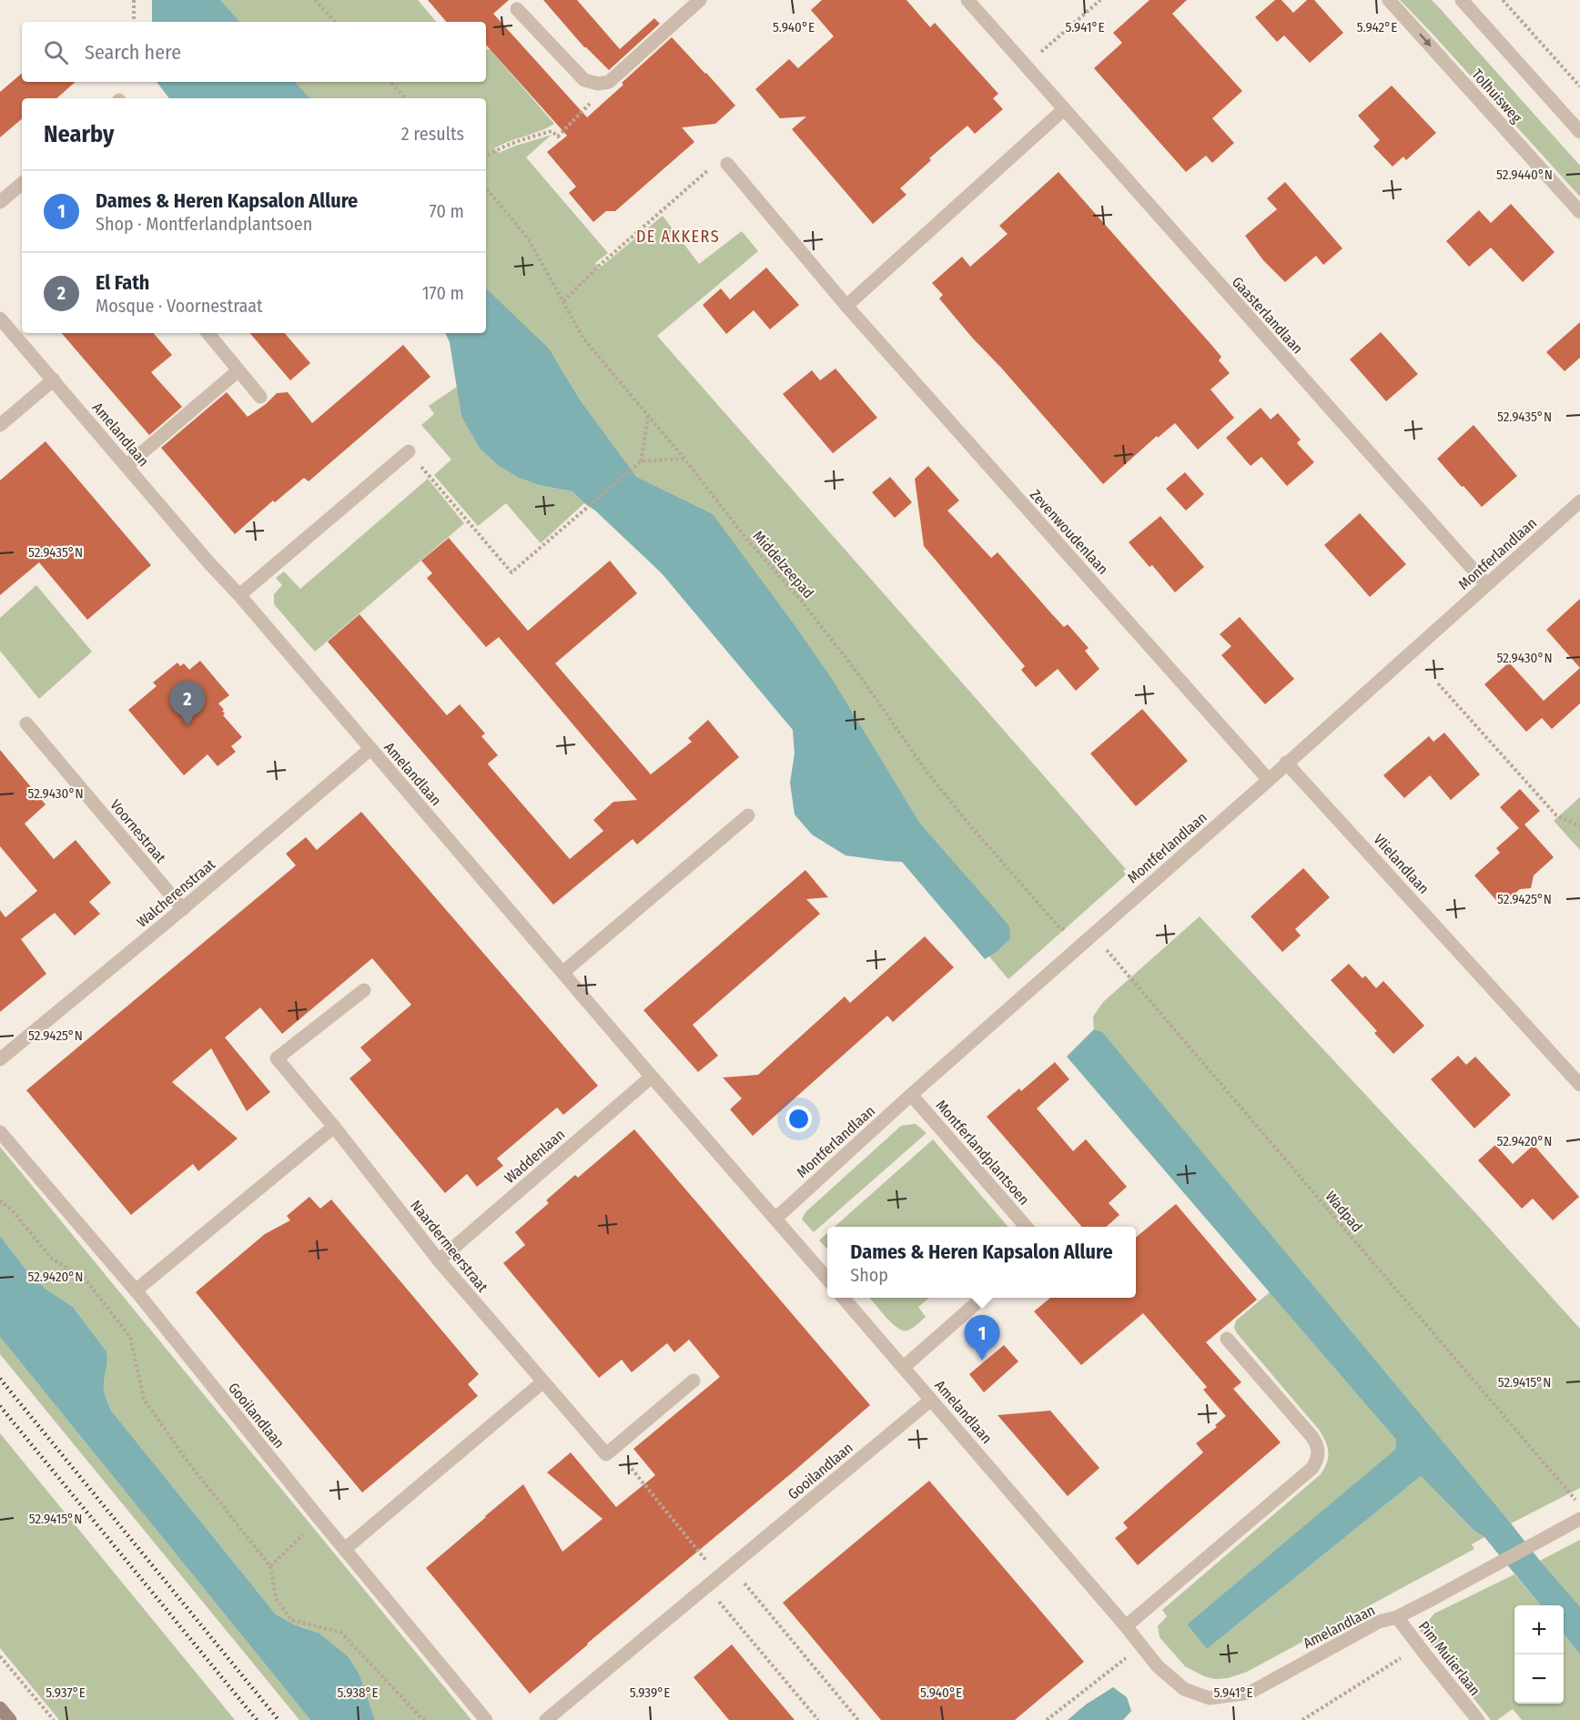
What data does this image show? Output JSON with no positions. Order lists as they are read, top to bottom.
{
  "streets": {
    "street": [
      "Tolhuisweg",
      "Gaasterlandlaan",
      "Amelandlaan",
      "Zevenwoudenlaan",
      "Montferlandlaan",
      "Voornestraat",
      "Vlielandlaan",
      "Walcherenstraat",
      "Montferlandplantsoen",
      "Waddenlaan",
      "Naardermeerstraat",
      "Gooilandlaan",
      "Pim Mulierlaan"
    ],
    "path": ["Middelzeepad", "Wadpad"]
  },
  "crossings": [
    ["Gaasterlandlaan", "Montferlandlaan"],
    ["Amelandlaan", "Montferlandlaan"],
    ["Amelandlaan", "Walcherenstraat"],
    ["Amelandlaan", "Waddenlaan"],
    ["Amelandlaan", "Gooilandlaan"],
    ["Amelandlaan", "Pim Mulierlaan"],
    ["Zevenwoudenlaan", "Montferlandlaan"],
    ["Montferlandlaan", "Middelzeepad"],
    ["Montferlandlaan", "Vlielandlaan"],
    ["Montferlandlaan", "Montferlandplantsoen"],
    ["Montferlandlaan", "Wadpad"],
    ["Middelzeepad", "Wadpad"],
    ["Voornestraat", "Walcherenstraat"],
    ["Waddenlaan", "Naardermeerstraat"]
  ],
  "districts": ["DE AKKERS"],
  "page": {
    "search": "Search here",
    "heading": ["Nearby", "2 results"],
    "list": [
      {
        "mark": "1",
        "name": "Dames & Heren Kapsalon Allure",
        "note": "Shop · Montferlandplantsoen",
        "value": "70 m"
      },
      {
        "mark": "2",
        "name": "El Fath",
        "note": "Mosque · Voornestraat",
        "value": "170 m"
      }
    ],
    "pins": ["2", "1"],
    "popup": ["Dames & Heren Kapsalon Allure", "Shop"],
    "map_buttons": ["+", "−"]
  },
  "coordinates": [
    "5.940°E",
    "5.941°E",
    "5.942°E",
    "52.9440°N",
    "52.9435°N",
    "52.9430°N",
    "52.9425°N",
    "52.9420°N",
    "52.9415°N",
    "5.937°E",
    "5.938°E",
    "5.939°E"
  ]
}
